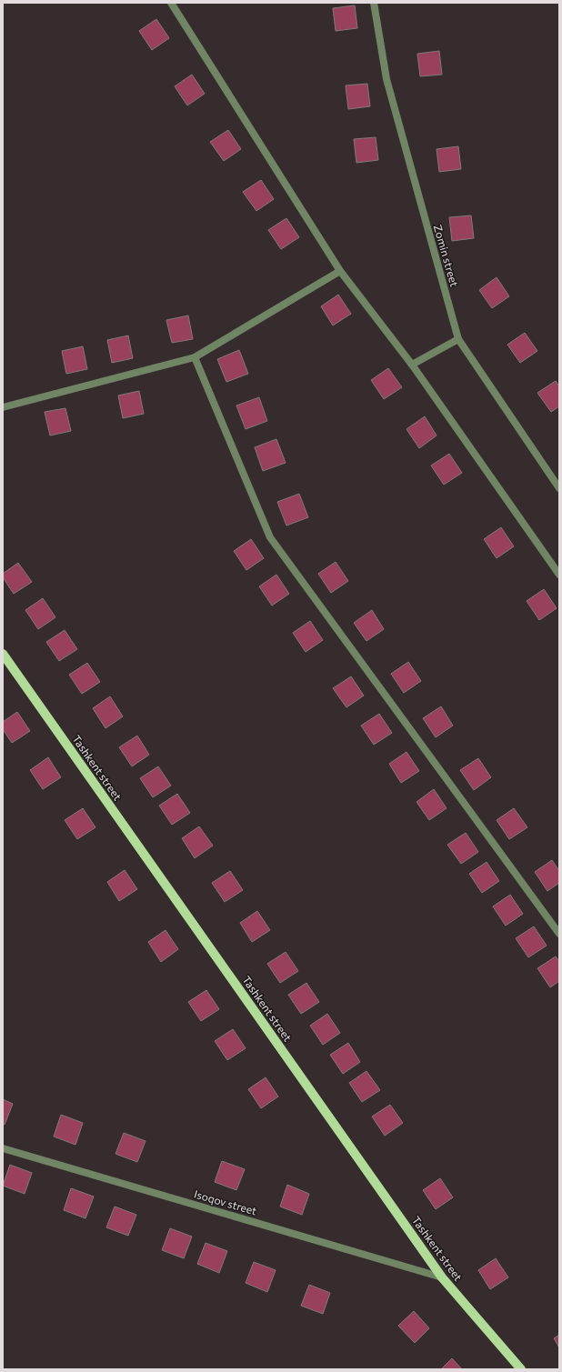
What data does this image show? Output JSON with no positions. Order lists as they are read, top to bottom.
{
  "streets": {
    "main road": ["Tashkent street"],
    "street": ["Zomin street", "Isoqov street"]
  },
  "crossings": [
    ["Tashkent street", "Isoqov street"]
  ]
}
